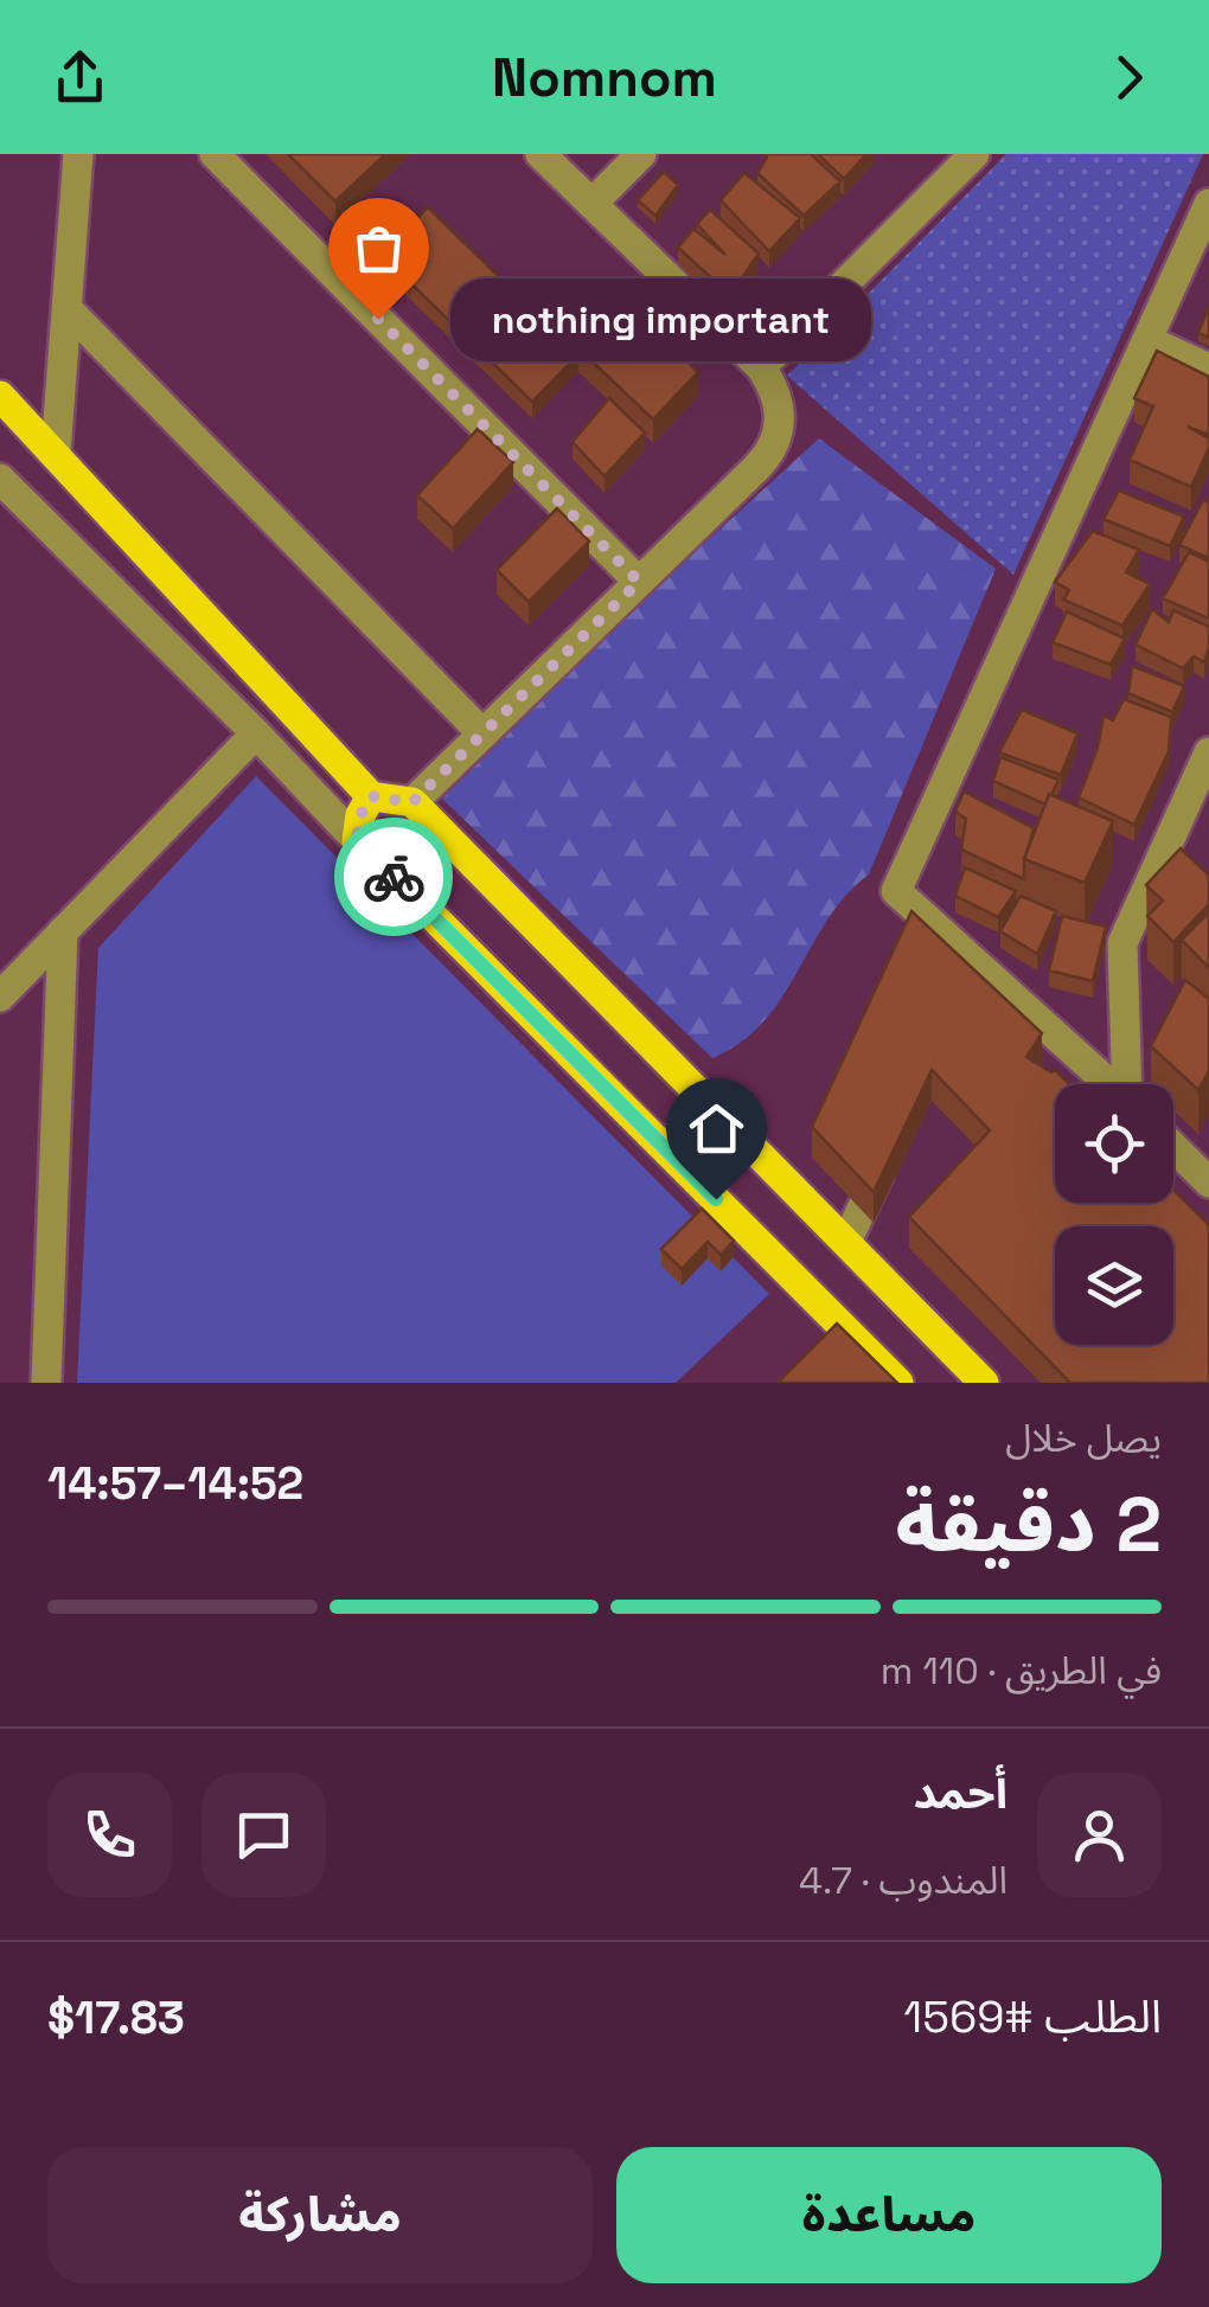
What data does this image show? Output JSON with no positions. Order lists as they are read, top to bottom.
{
  "places": ["nothing important"],
  "page": {
    "header": "Nomnom",
    "bubble": "nothing important",
    "heading": ["2 دقيقة", "يصل خلال", "14:52–14:57"],
    "panel": [
      "أحمد",
      "المندوب · 4.7",
      "الطلب #1569",
      "$17.83"
    ],
    "bar": "في الطريق · 110 m",
    "buttons": ["مساعدة", "مشاركة"]
  }
}
